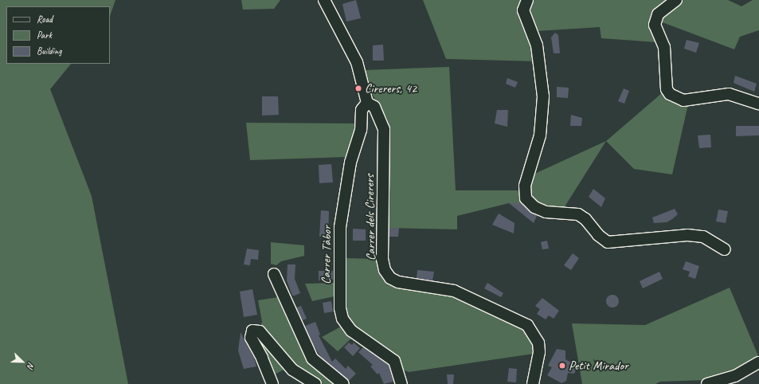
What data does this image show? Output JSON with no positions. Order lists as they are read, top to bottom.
{
  "streets": {
    "street": ["Carrer dels Cirerers", "Carrer Tàbor"]
  },
  "crossings": [
    ["Carrer dels Cirerers", "Carrer Tàbor"]
  ],
  "places": ["Cirerers, 42", "Petit Mirador"],
  "legend": ["Road", "Park", "Building"],
  "north": "bottom right"
}
